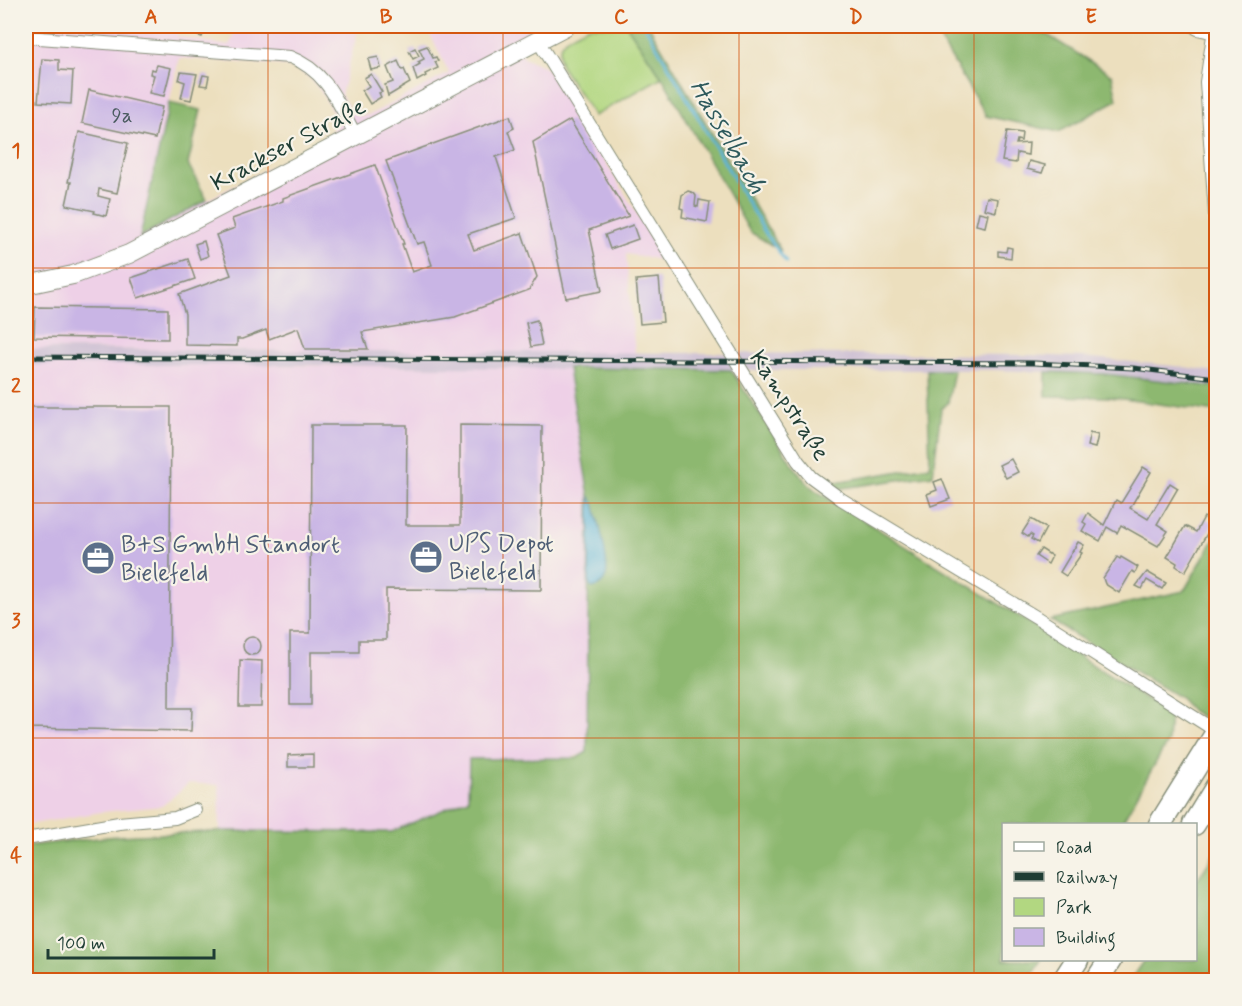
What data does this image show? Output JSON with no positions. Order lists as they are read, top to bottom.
{
  "streets": {
    "street": ["Krackser Straße", "Kampstraße"]
  },
  "crossings": [
    ["Krackser Straße", "Kampstraße"]
  ],
  "water": ["Hasselbach"],
  "places": {
    "office": ["UPS Depot Bielefeld", "B+S GmbH Standort Bielefeld"]
  },
  "house_numbers": ["9a"],
  "legend": [
    "Road",
    "Railway",
    "Park",
    "Building"
  ],
  "scale_bar": "100 m",
  "grid": {
    "columns": [
      "A",
      "B",
      "C",
      "D",
      "E"
    ],
    "rows": [
      "1",
      "2",
      "3",
      "4"
    ]
  }
}
